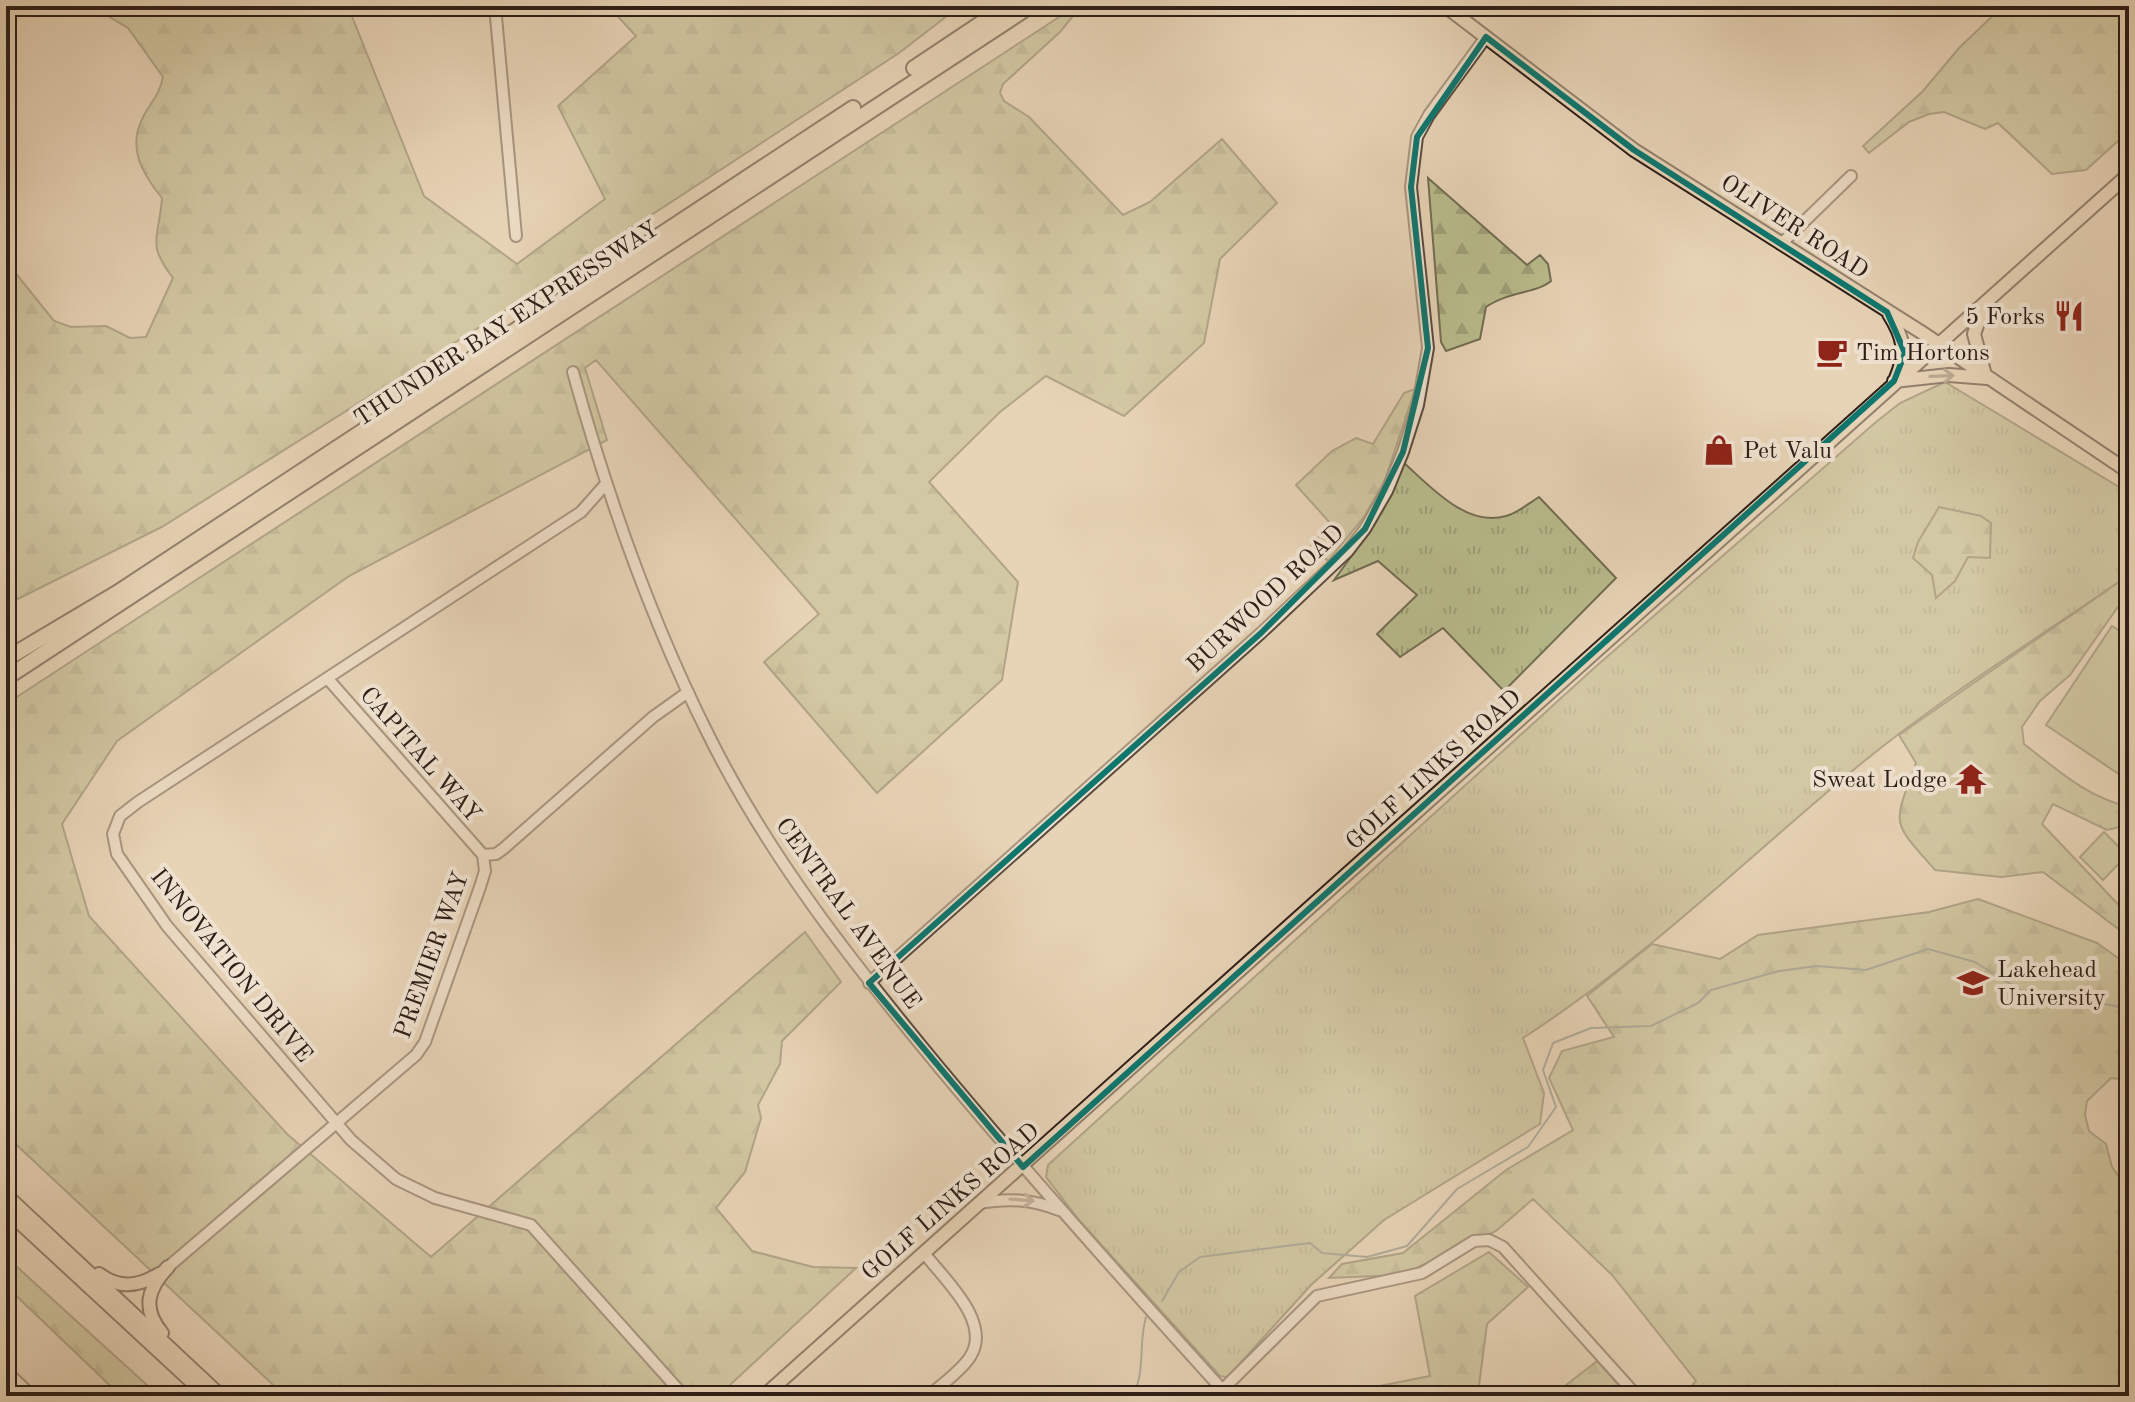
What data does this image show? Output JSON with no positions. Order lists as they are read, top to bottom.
{
  "streets": {
    "highway": ["THUNDER BAY EXPRESSWAY"],
    "main road": ["OLIVER ROAD", "GOLF LINKS ROAD"],
    "street": [
      "BURWOOD ROAD",
      "CAPITAL WAY",
      "CENTRAL AVENUE",
      "PREMIER WAY",
      "INNOVATION DRIVE"
    ]
  },
  "crossings": [
    ["OLIVER ROAD", "BURWOOD ROAD"],
    ["OLIVER ROAD", "GOLF LINKS ROAD"],
    ["BURWOOD ROAD", "CENTRAL AVENUE"],
    ["CAPITAL WAY", "PREMIER WAY"],
    ["CAPITAL WAY", "INNOVATION DRIVE"],
    ["GOLF LINKS ROAD", "CENTRAL AVENUE"],
    ["CENTRAL AVENUE", "PREMIER WAY"],
    ["CENTRAL AVENUE", "INNOVATION DRIVE"],
    ["PREMIER WAY", "INNOVATION DRIVE"]
  ],
  "places": {
    "restaurant": ["5 Forks"],
    "cafe": ["Tim Hortons"],
    "shop": ["Pet Valu"],
    "temple": ["Sweat Lodge"],
    "school or university": ["Lakehead University"]
  }
}
